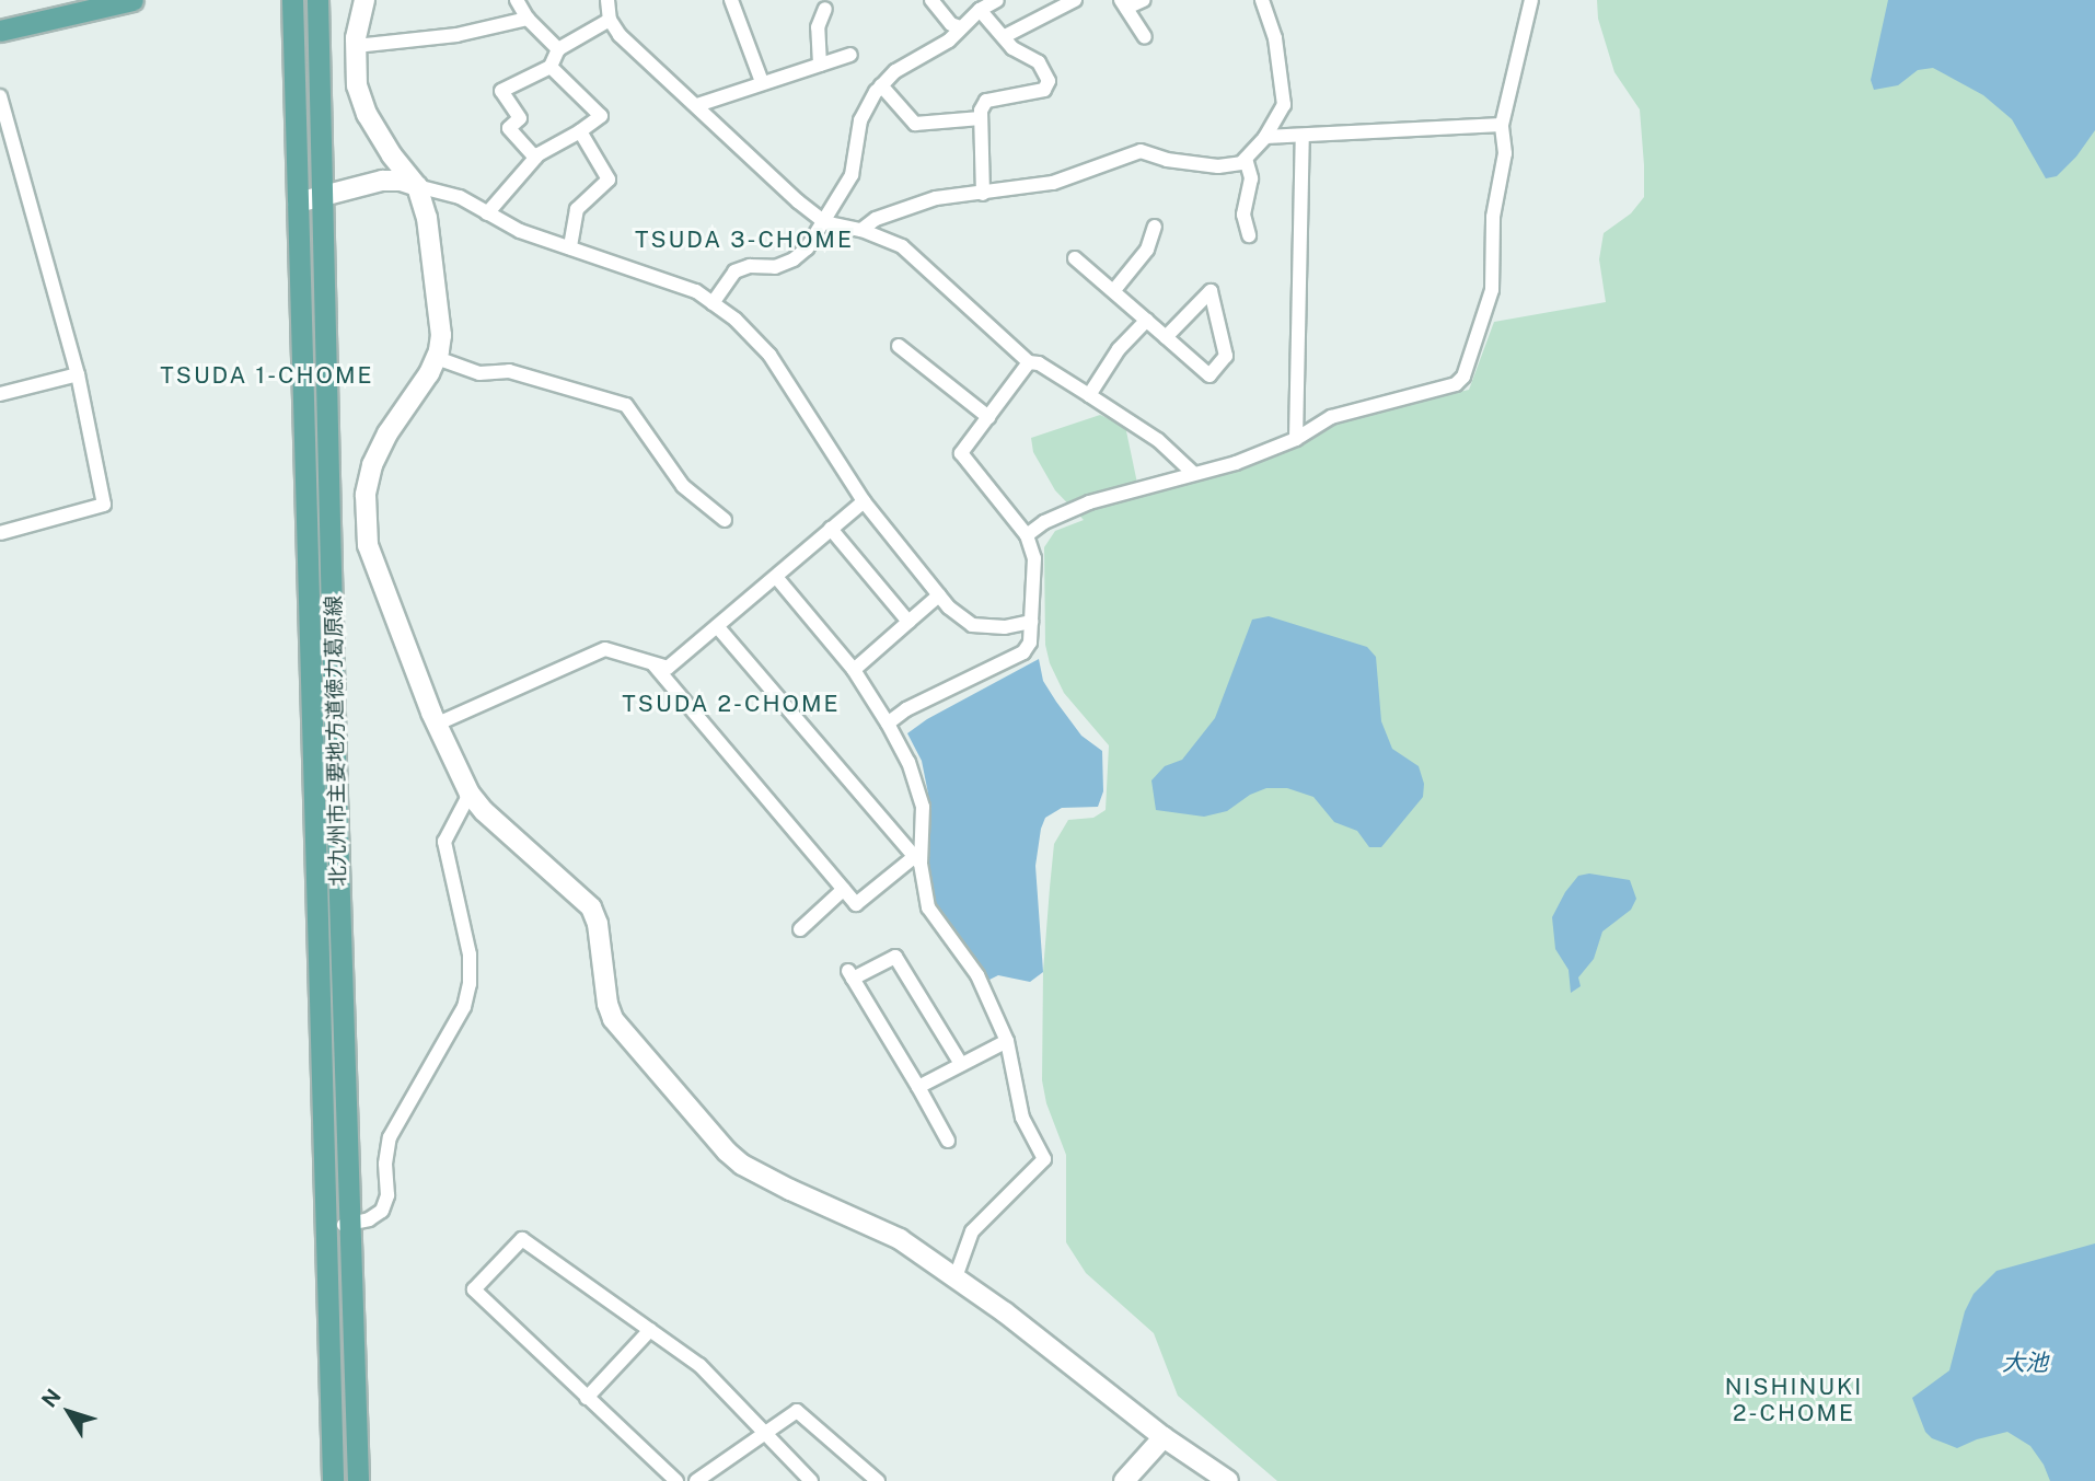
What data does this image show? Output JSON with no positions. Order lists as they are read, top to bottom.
{
  "streets": {
    "main road": ["北九州市主要地方道徳力葛原線"]
  },
  "districts": [
    "TSUDA 3-CHOME",
    "TSUDA 1-CHOME",
    "TSUDA 2-CHOME",
    "NISHINUKI 2-CHOME"
  ],
  "water": ["大池"],
  "north": "top left"
}
